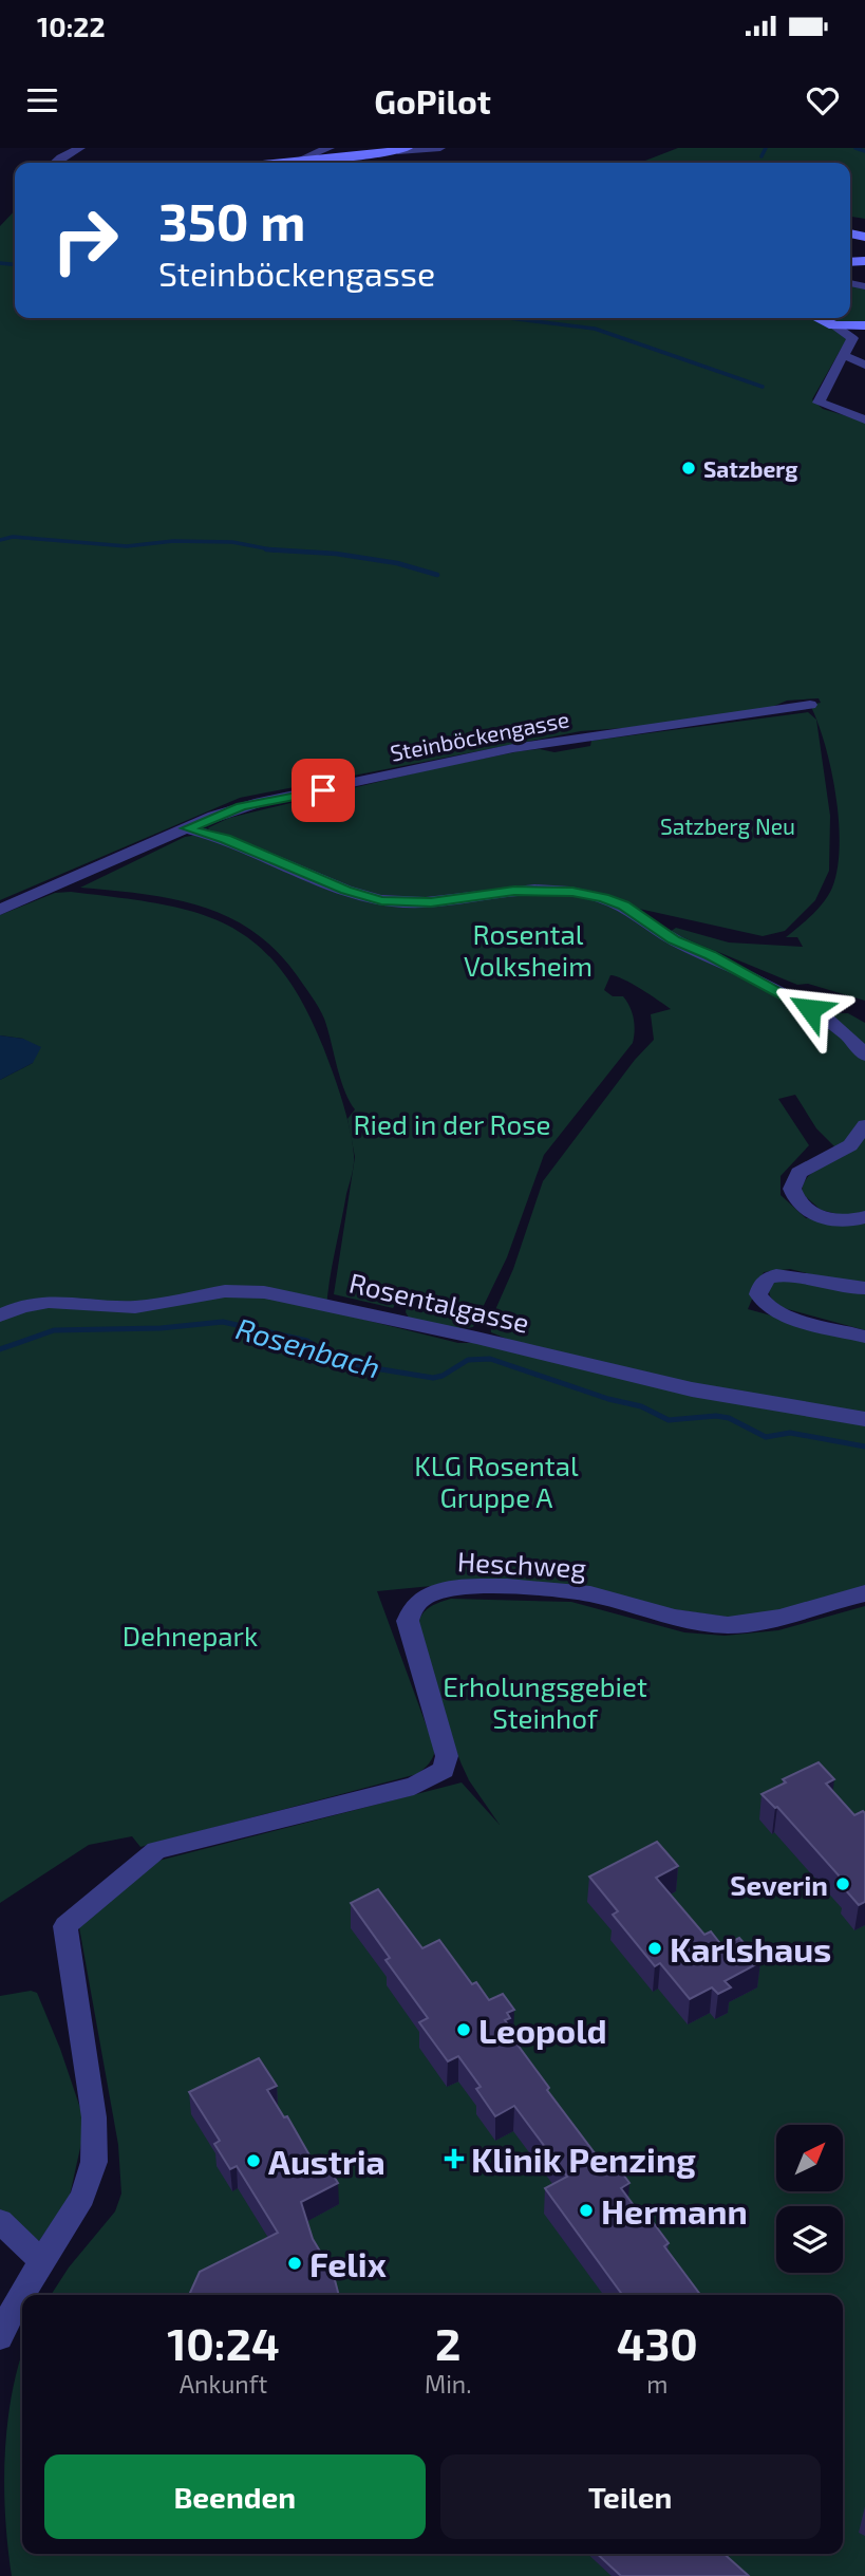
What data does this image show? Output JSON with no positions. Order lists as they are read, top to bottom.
{
  "streets": {
    "street": ["Steinböckengasse", "Rosentalgasse", "Heschweg"]
  },
  "water": ["Rosenbach"],
  "parks": [
    "Satzberg Neu",
    "Rosental Volksheim",
    "Ried in der Rose",
    "KLG Rosental Gruppe A",
    "Dehnepark",
    "Erholungsgebiet Steinhof"
  ],
  "places": {
    "other": [
      "Satzberg",
      "Severin",
      "Karlshaus",
      "Leopold",
      "Austria",
      "Hermann",
      "Felix"
    ],
    "health": ["Klinik Penzing"]
  },
  "north": "top right",
  "page": {
    "status": "10:22",
    "header": "GoPilot",
    "turn": ["350 m", "Steinböckengasse"],
    "eta": [
      "10:24",
      "Ankunft",
      "2",
      "Min.",
      "430",
      "m"
    ],
    "buttons": ["Beenden", "Teilen"]
  }
}
